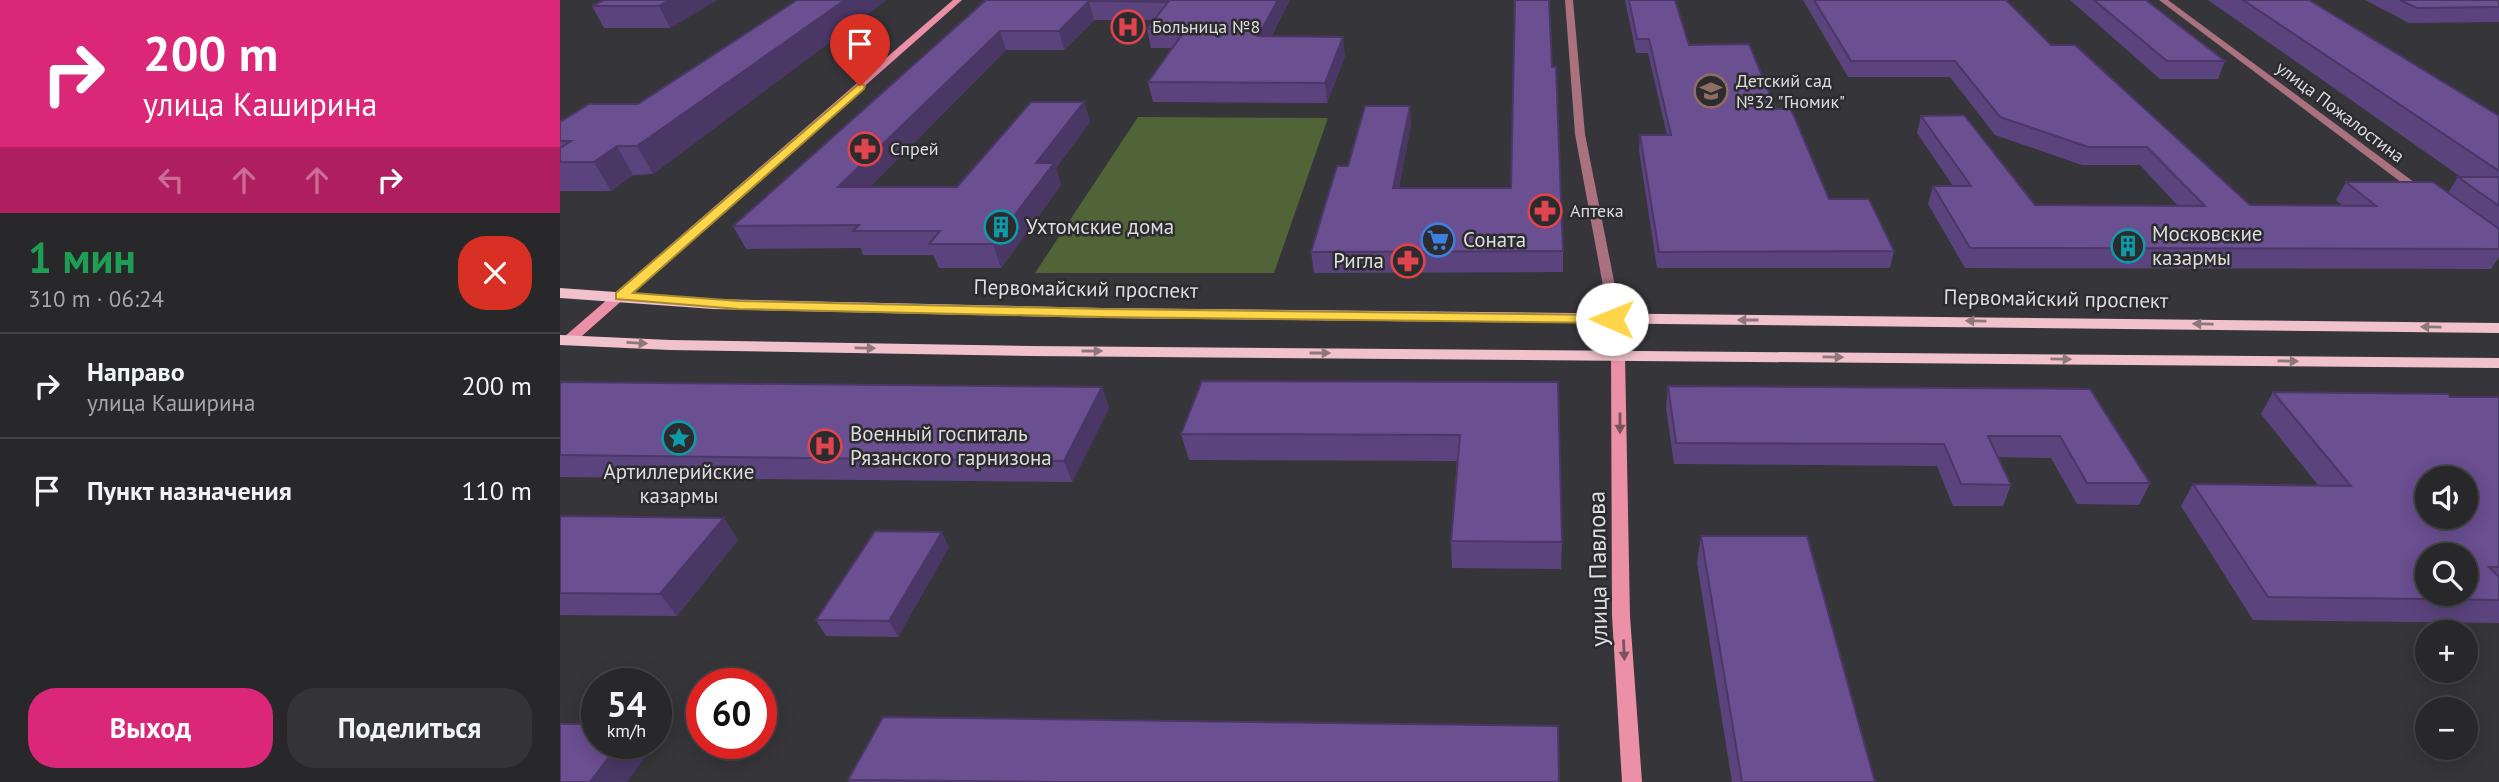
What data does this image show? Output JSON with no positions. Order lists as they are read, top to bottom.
{
  "streets": {
    "main road": ["Первомайский проспект", "улица Павлова"],
    "street": ["улица Пожалостина"]
  },
  "one_way": ["улица Павлова"],
  "places": {
    "hospital": ["Больница №8", "Военный госпиталь Рязанского гарнизона"],
    "school or university": ["Детский сад №32 \"Гномик\""],
    "pharmacy": ["Спрей", "Аптека", "Ригла"],
    "building": ["Ухтомские дома", "Московские казармы"],
    "supermarket": ["Соната"],
    "place": ["Артиллерийские казармы"]
  },
  "page": {
    "turn": ["200 m", "улица Каширина"],
    "heading": ["1 мин", "310 m · 06:24"],
    "list": [
      {
        "name": "Направо",
        "note": "улица Каширина",
        "value": "200 m"
      },
      {
        "name": "Пункт назначения",
        "value": "110 m"
      }
    ],
    "map_buttons": ["+", "−"],
    "speed": "54 km/h",
    "limit": "60",
    "buttons": ["Выход", "Поделиться"]
  }
}
